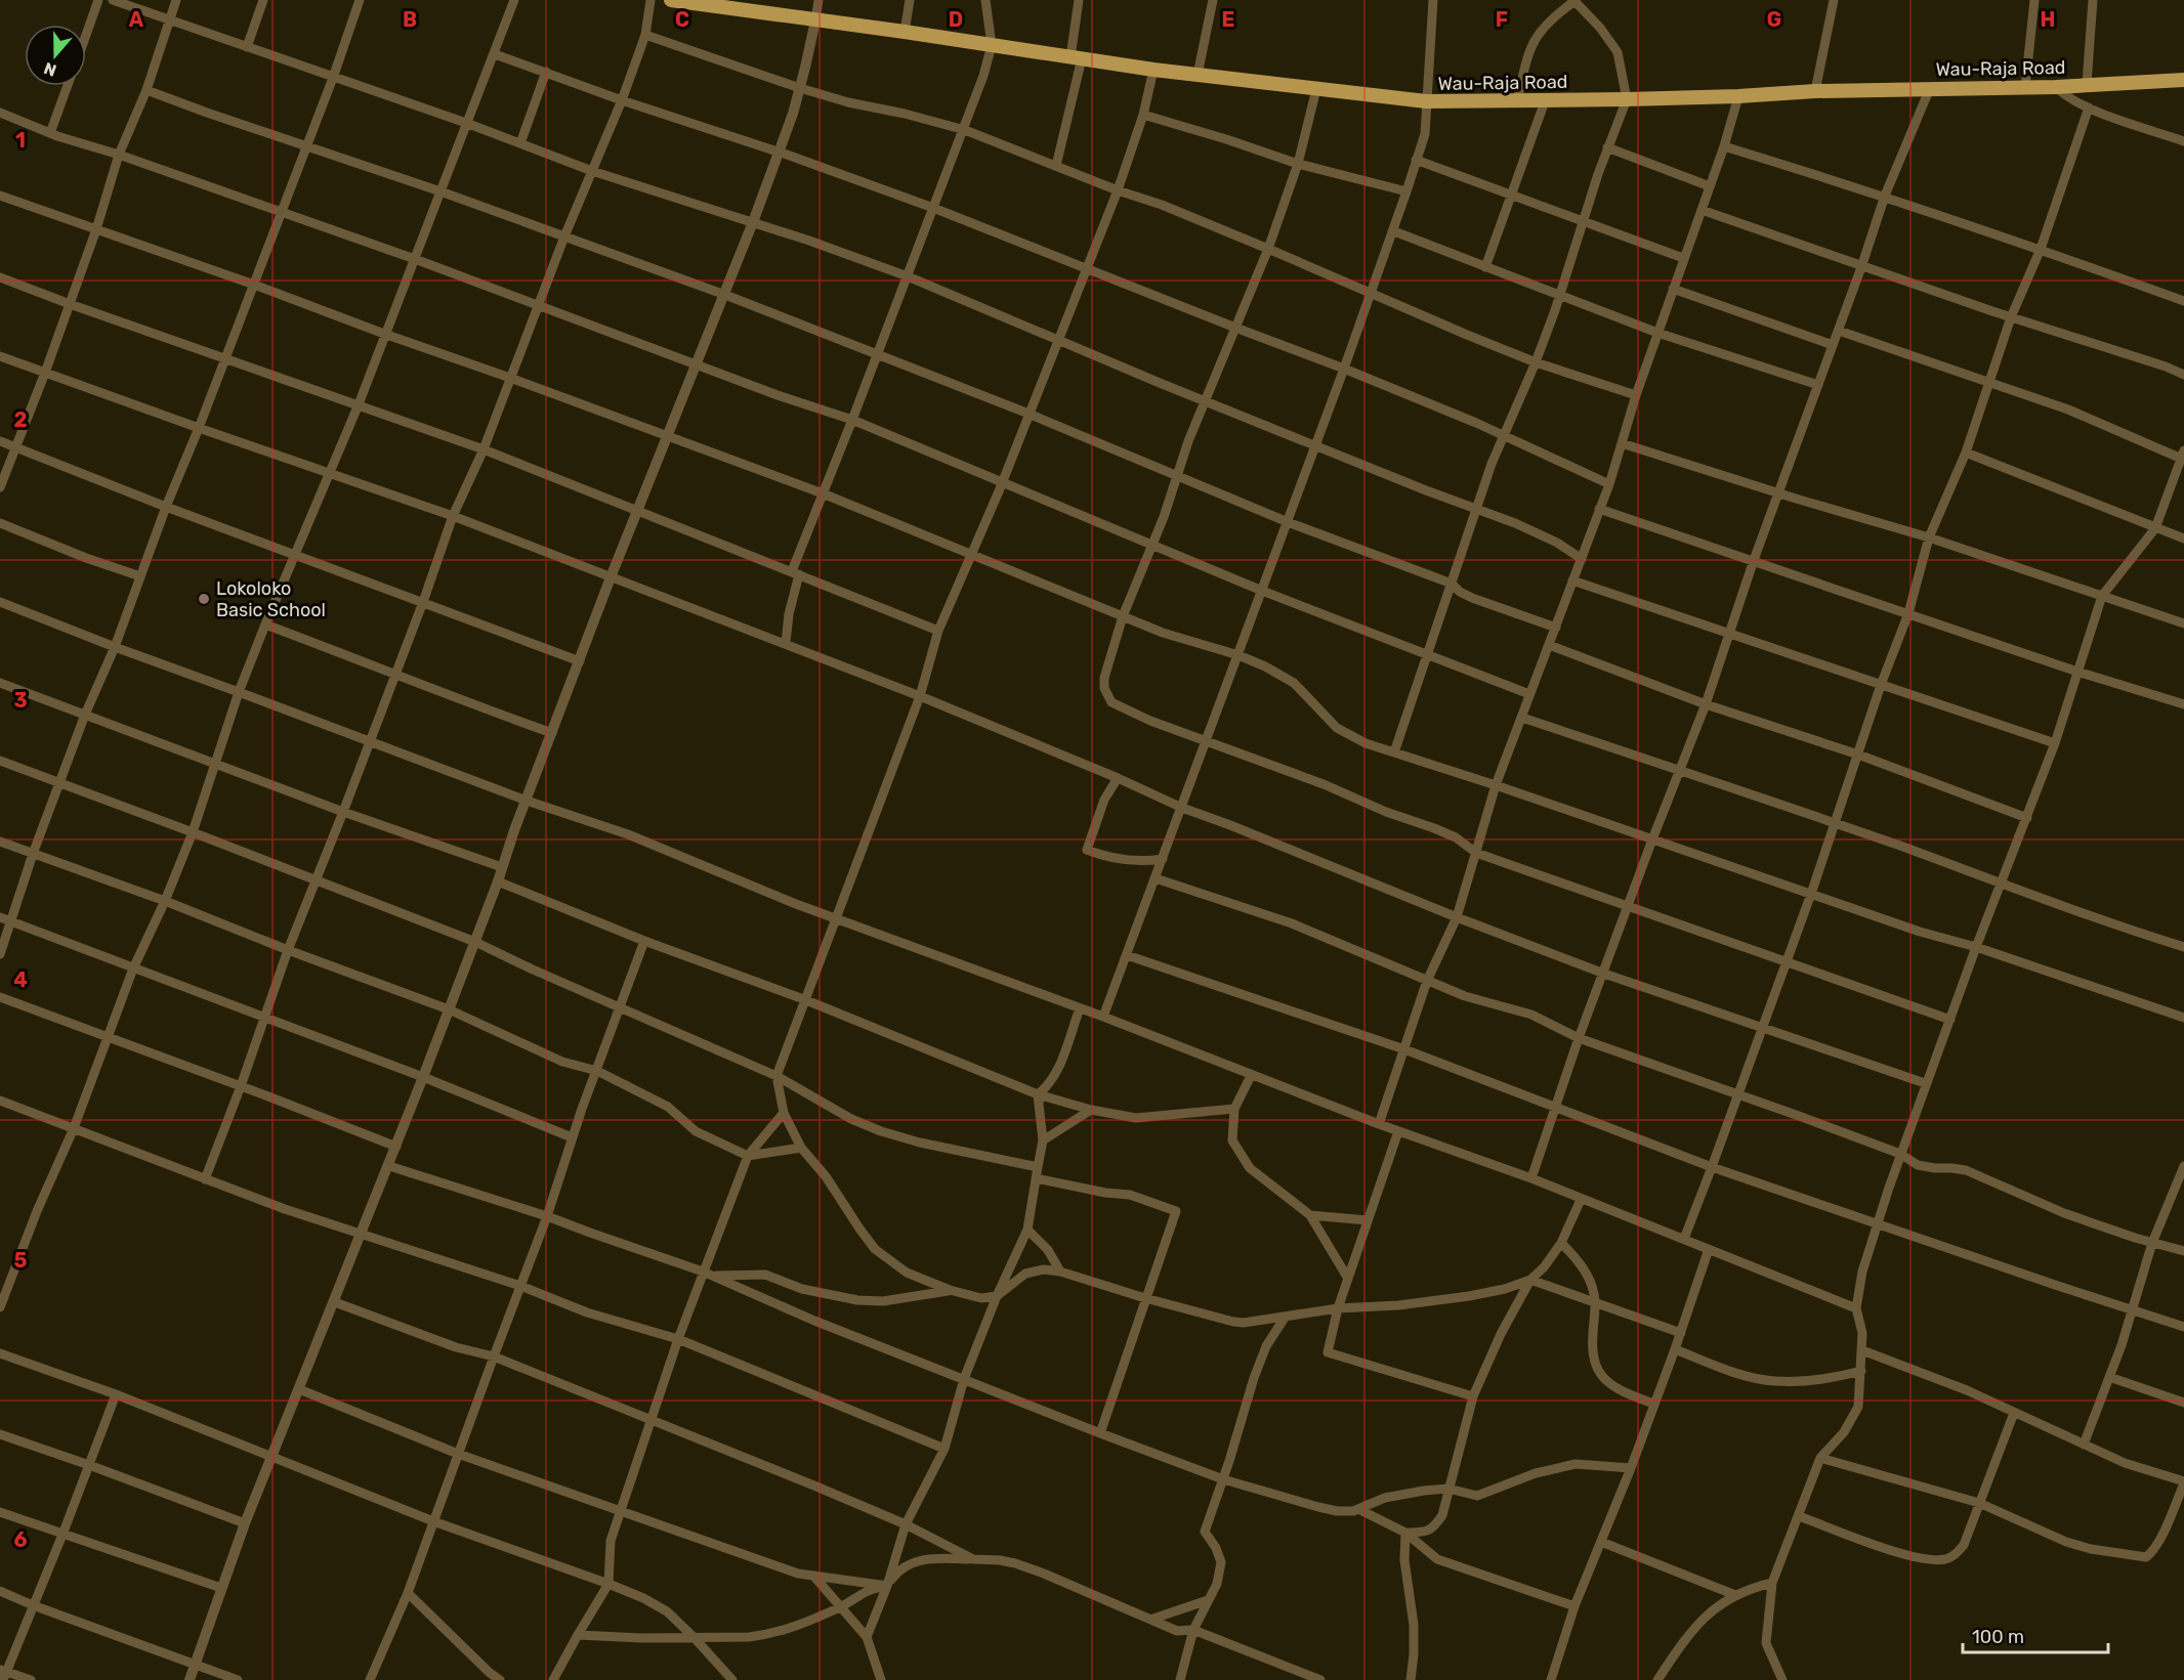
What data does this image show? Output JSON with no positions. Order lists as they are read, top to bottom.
{
  "streets": {
    "main road": ["Wau-Raja Road"]
  },
  "places": ["Lokoloko Basic School"],
  "scale_bar": "100 m",
  "north": "bottom",
  "grid": {
    "columns": [
      "A",
      "B",
      "C",
      "D",
      "E",
      "F",
      "G",
      "H"
    ],
    "rows": [
      "1",
      "2",
      "3",
      "4",
      "5",
      "6"
    ]
  }
}
